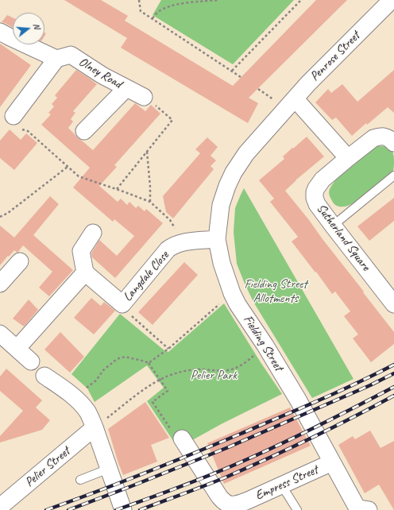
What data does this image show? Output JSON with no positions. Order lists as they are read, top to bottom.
{
  "streets": {
    "street": [
      "Penrose Street",
      "Olney Road",
      "Sutherland Square",
      "Langdale Close",
      "Fielding Street",
      "Pelier Street",
      "Empress Street"
    ]
  },
  "crossings": [
    ["Penrose Street", "Fielding Street"],
    ["Langdale Close", "Fielding Street"],
    ["Fielding Street", "Empress Street"]
  ],
  "parks": ["Fielding Street Allotments", "Pelier Park"],
  "north": "right"
}
